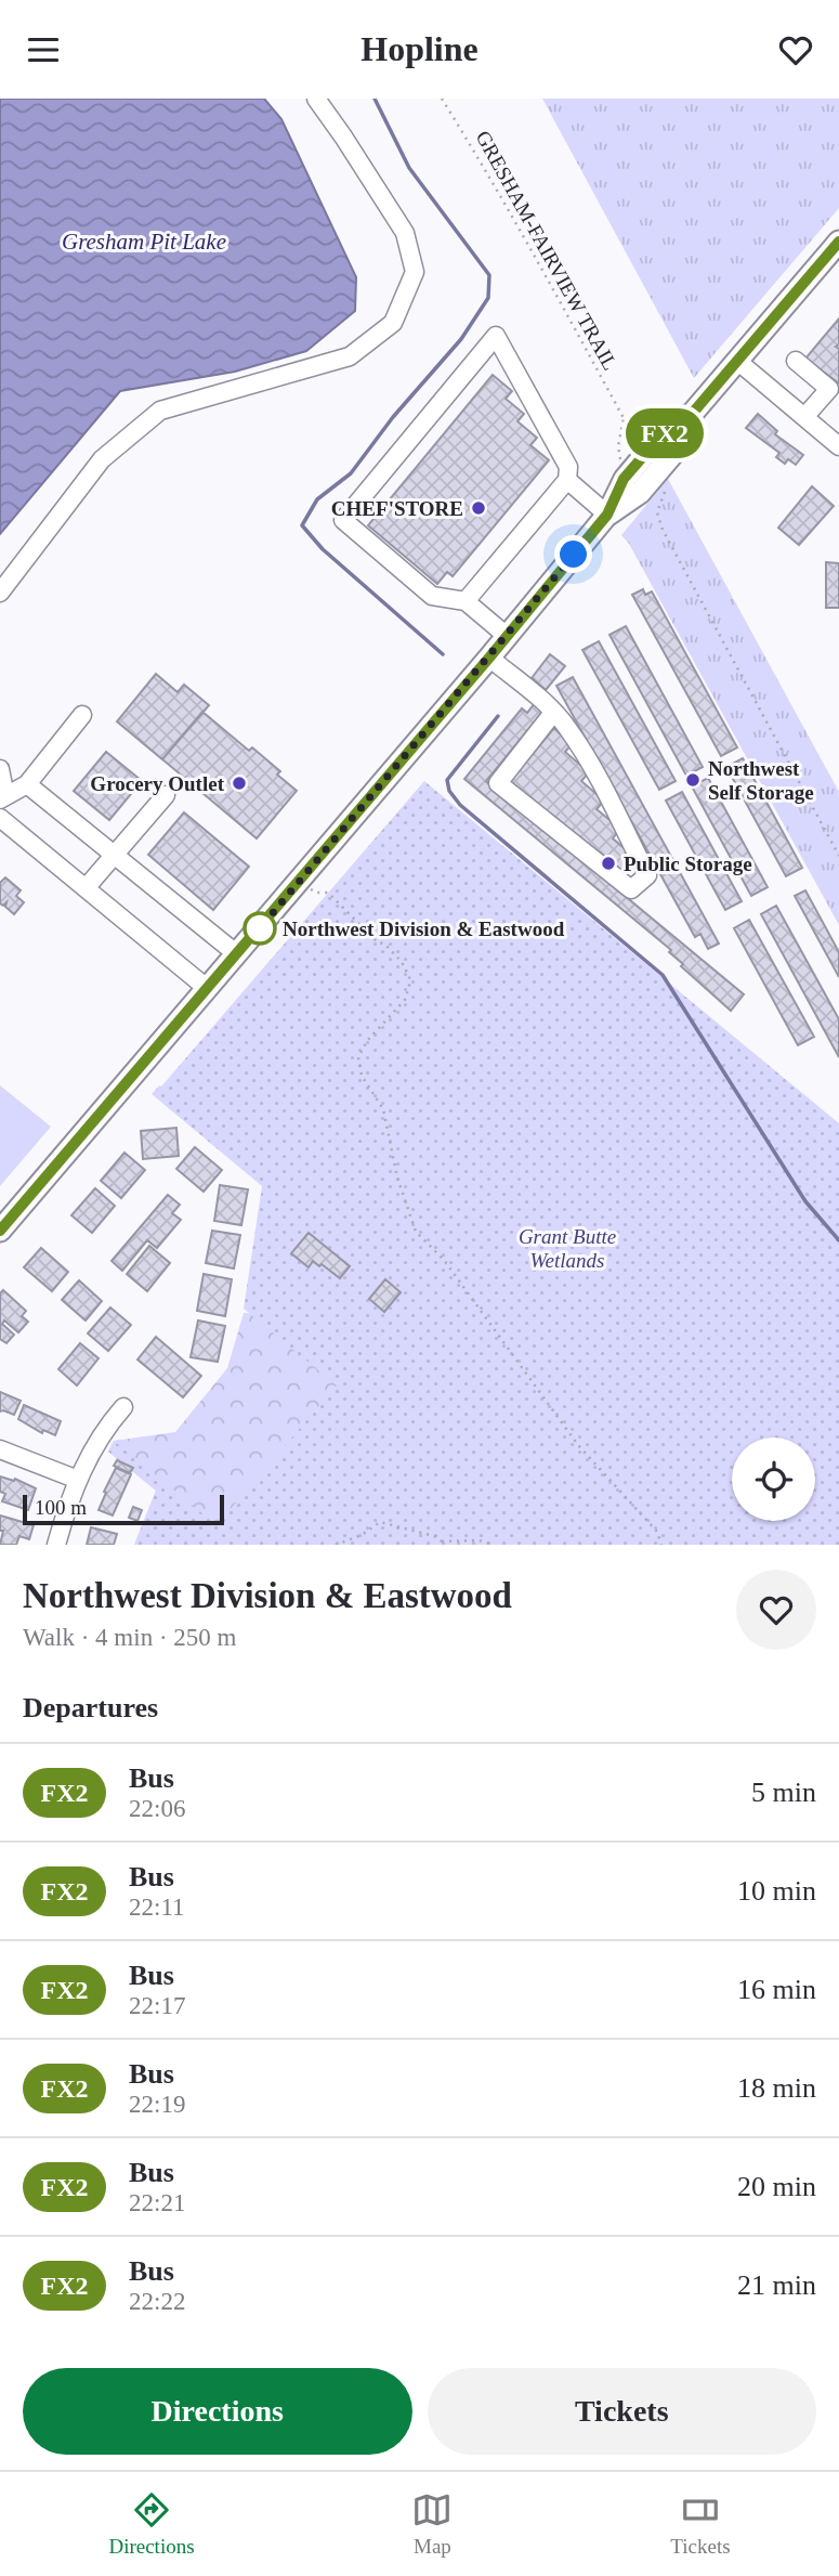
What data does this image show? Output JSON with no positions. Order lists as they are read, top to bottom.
{
  "streets": {
    "path": ["GRESHAM-FAIRVIEW TRAIL"]
  },
  "water": ["Gresham Pit Lake"],
  "parks": ["Grant Butte Wetlands"],
  "places": [
    "CHEF'STORE",
    "Northwest Self Storage",
    "Grocery Outlet",
    "Public Storage",
    "Northwest Division & Eastwood"
  ],
  "lines": ["bus line FX2"],
  "scale_bar": "100 m",
  "page": {
    "header": "Hopline",
    "on_map": "FX2",
    "scale": "100 m",
    "heading": [
      ["Northwest Division & Eastwood", "Walk · 4 min · 250 m"],
      "Departures"
    ],
    "list": [
      {
        "mark": "FX2",
        "name": "Bus",
        "note": "22:06",
        "value": "5 min"
      },
      {
        "mark": "FX2",
        "name": "Bus",
        "note": "22:11",
        "value": "10 min"
      },
      {
        "mark": "FX2",
        "name": "Bus",
        "note": "22:17",
        "value": "16 min"
      },
      {
        "mark": "FX2",
        "name": "Bus",
        "note": "22:19",
        "value": "18 min"
      },
      {
        "mark": "FX2",
        "name": "Bus",
        "note": "22:21",
        "value": "20 min"
      },
      {
        "mark": "FX2",
        "name": "Bus",
        "note": "22:22",
        "value": "21 min"
      }
    ],
    "buttons": ["Directions", "Tickets"],
    "tabs": ["Directions", "Map", "Tickets"]
  }
}
